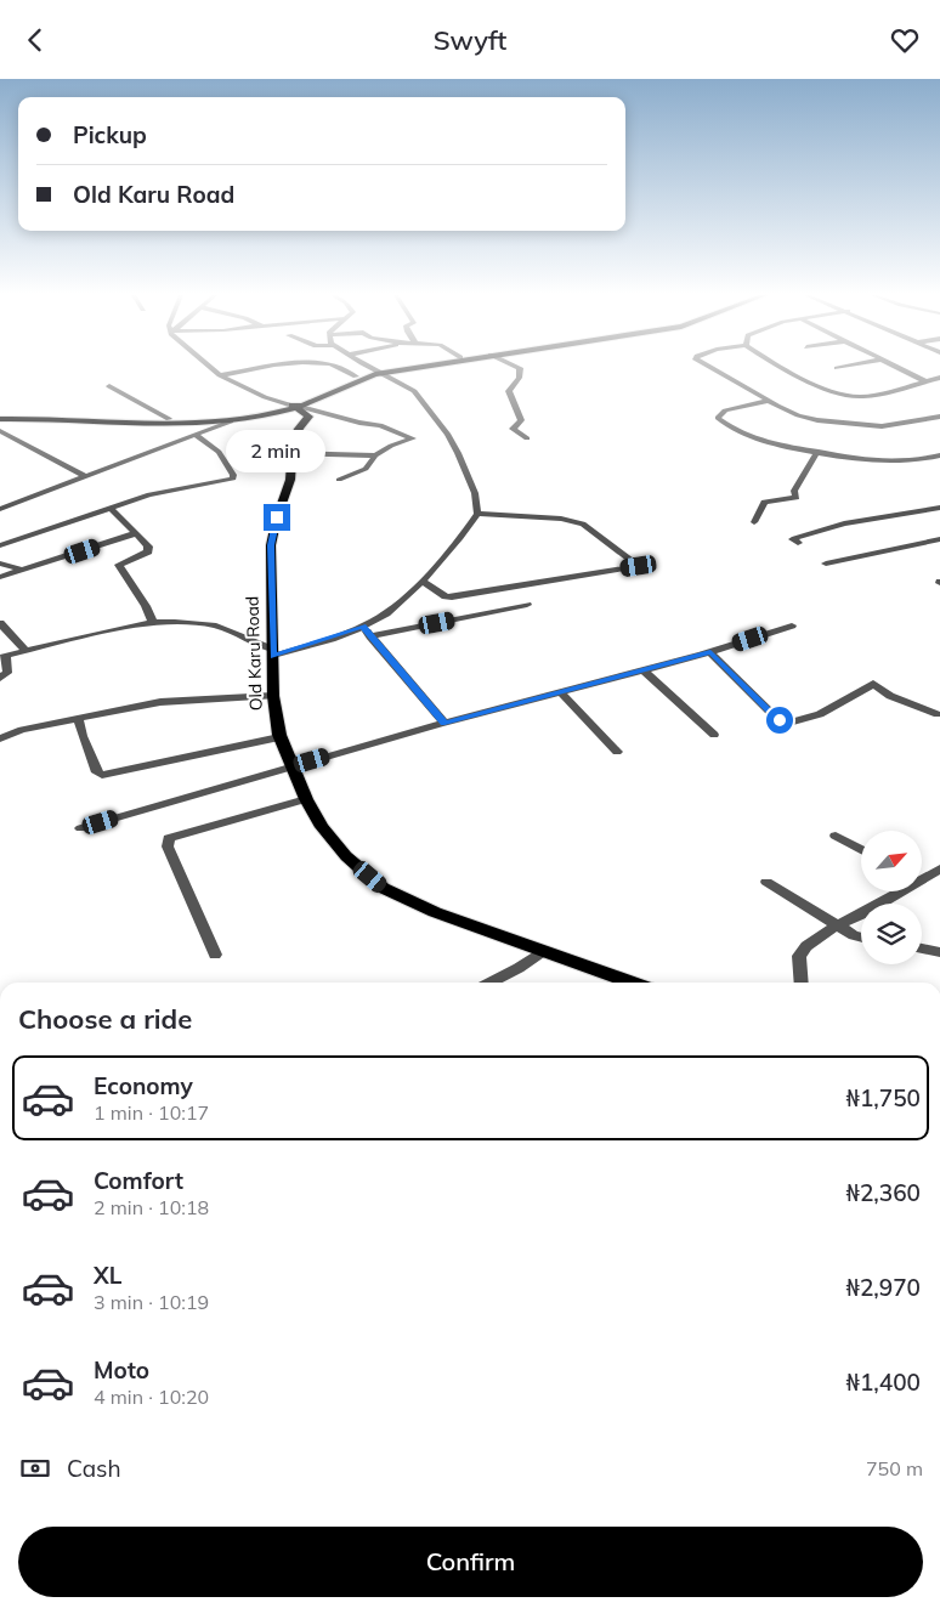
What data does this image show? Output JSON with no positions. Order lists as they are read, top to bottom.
{
  "streets": {
    "main road": ["Old Karu Road"]
  },
  "north": "top right",
  "page": {
    "header": "Swyft",
    "banner": ["Pickup", "Old Karu Road"],
    "bubble": "2 min",
    "heading": "Choose a ride",
    "list": [
      {
        "name": "Economy",
        "note": "1 min · 10:17",
        "value": "₦1,750"
      },
      {
        "name": "Comfort",
        "note": "2 min · 10:18",
        "value": "₦2,360"
      },
      {
        "name": "XL",
        "note": "3 min · 10:19",
        "value": "₦2,970"
      },
      {
        "name": "Moto",
        "note": "4 min · 10:20",
        "value": "₦1,400"
      }
    ],
    "pay": ["Cash", "750 m"],
    "buttons": "Confirm"
  }
}
